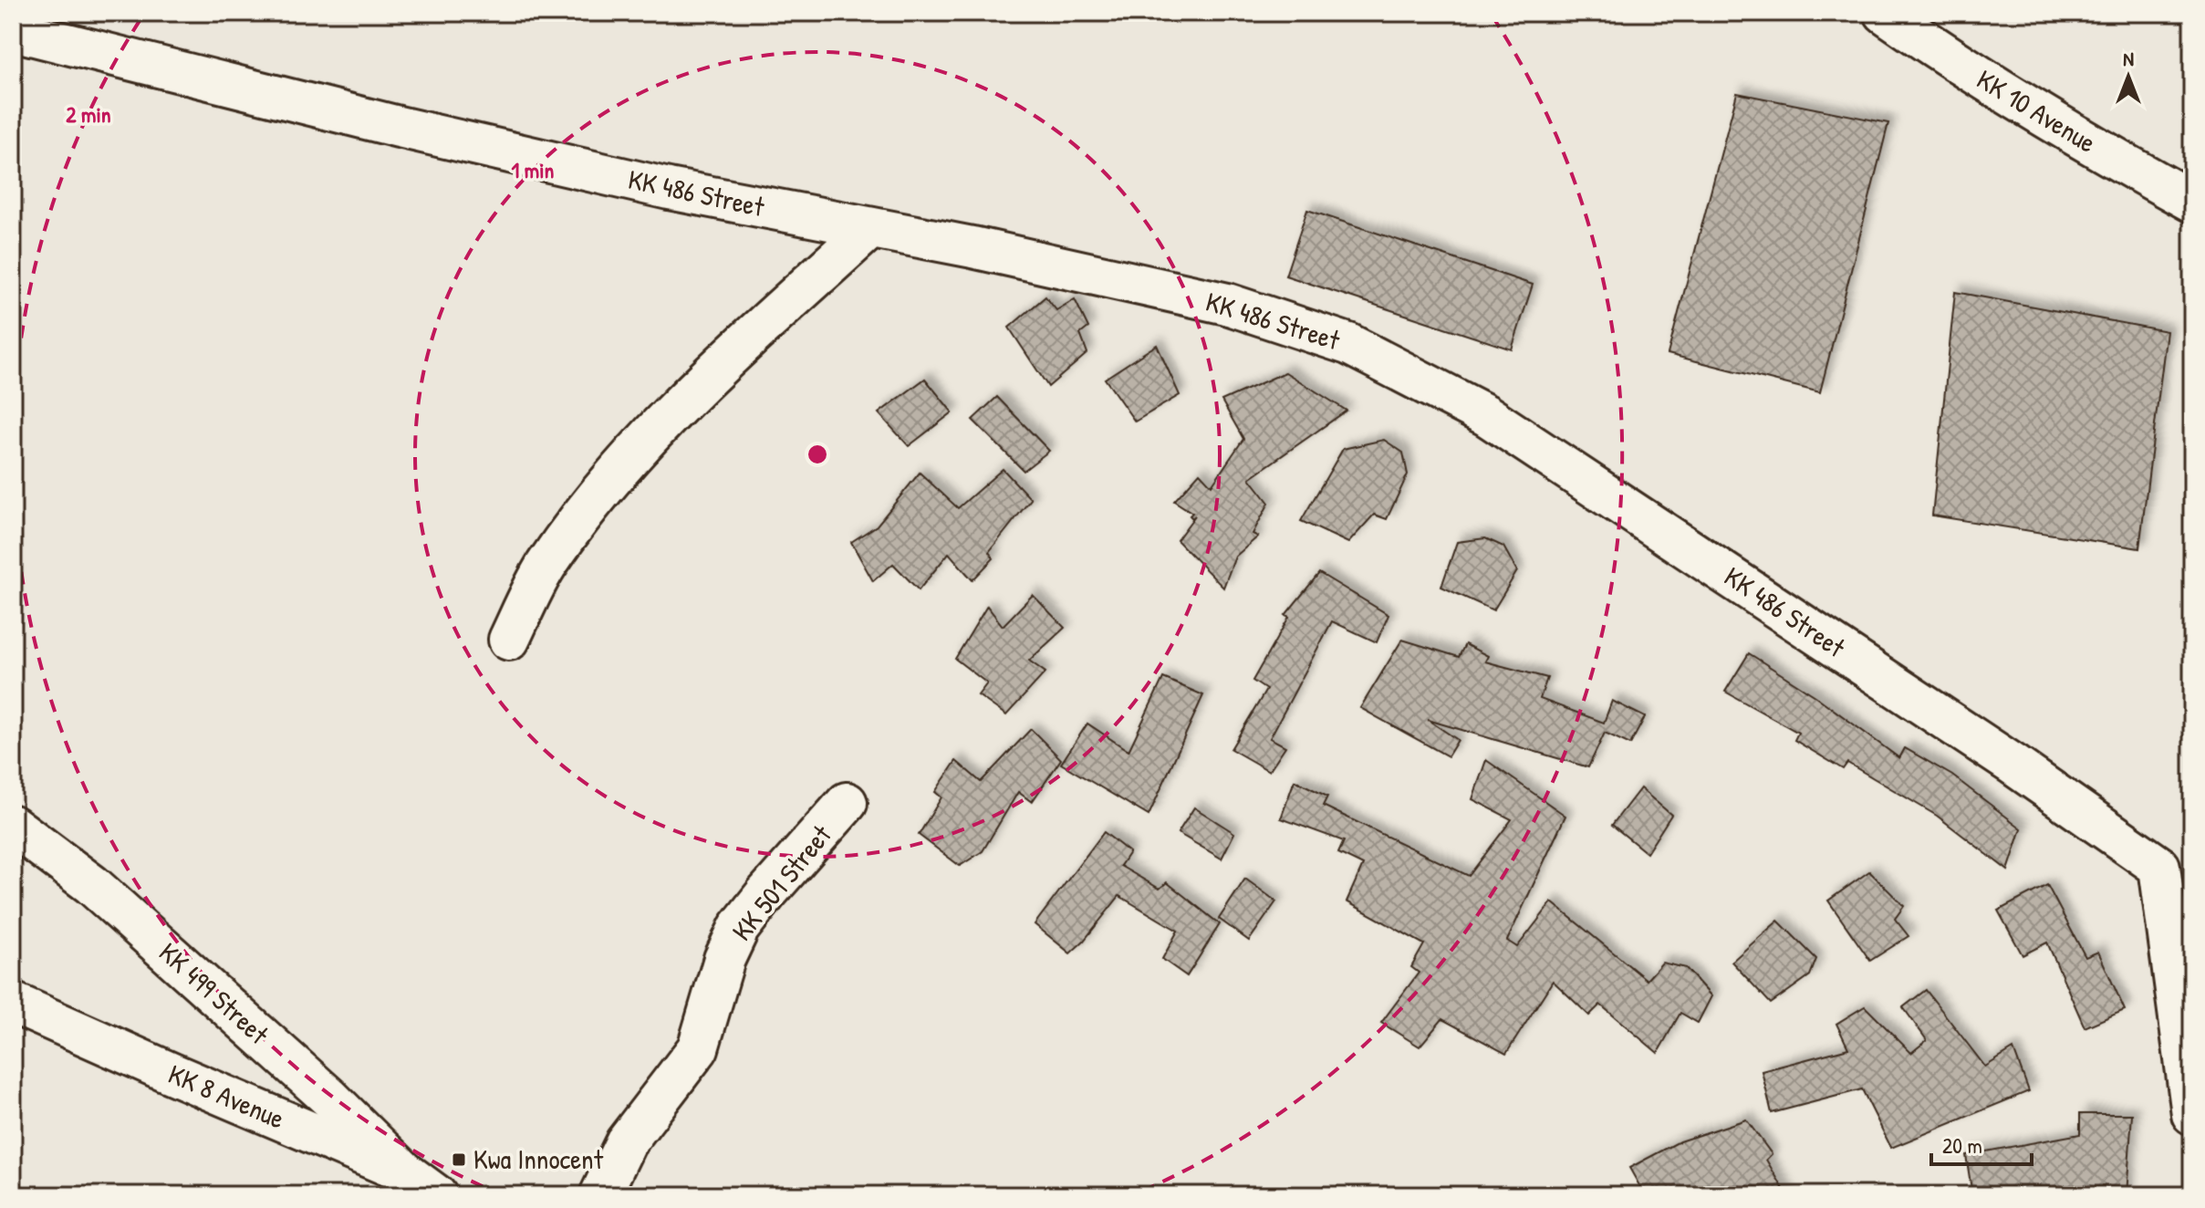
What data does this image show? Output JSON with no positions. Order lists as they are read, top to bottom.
{
  "streets": {
    "street": [
      "KK 10 Avenue",
      "KK 486 Street",
      "KK 501 Street",
      "KK 499 Street",
      "KK 8 Avenue"
    ]
  },
  "crossings": [
    ["KK 499 Street", "KK 8 Avenue"]
  ],
  "places": {
    "transit": ["Kwa Innocent"]
  },
  "scale_bar": "20 m",
  "north": "top",
  "rings": ["2 min", "1 min"]
}
